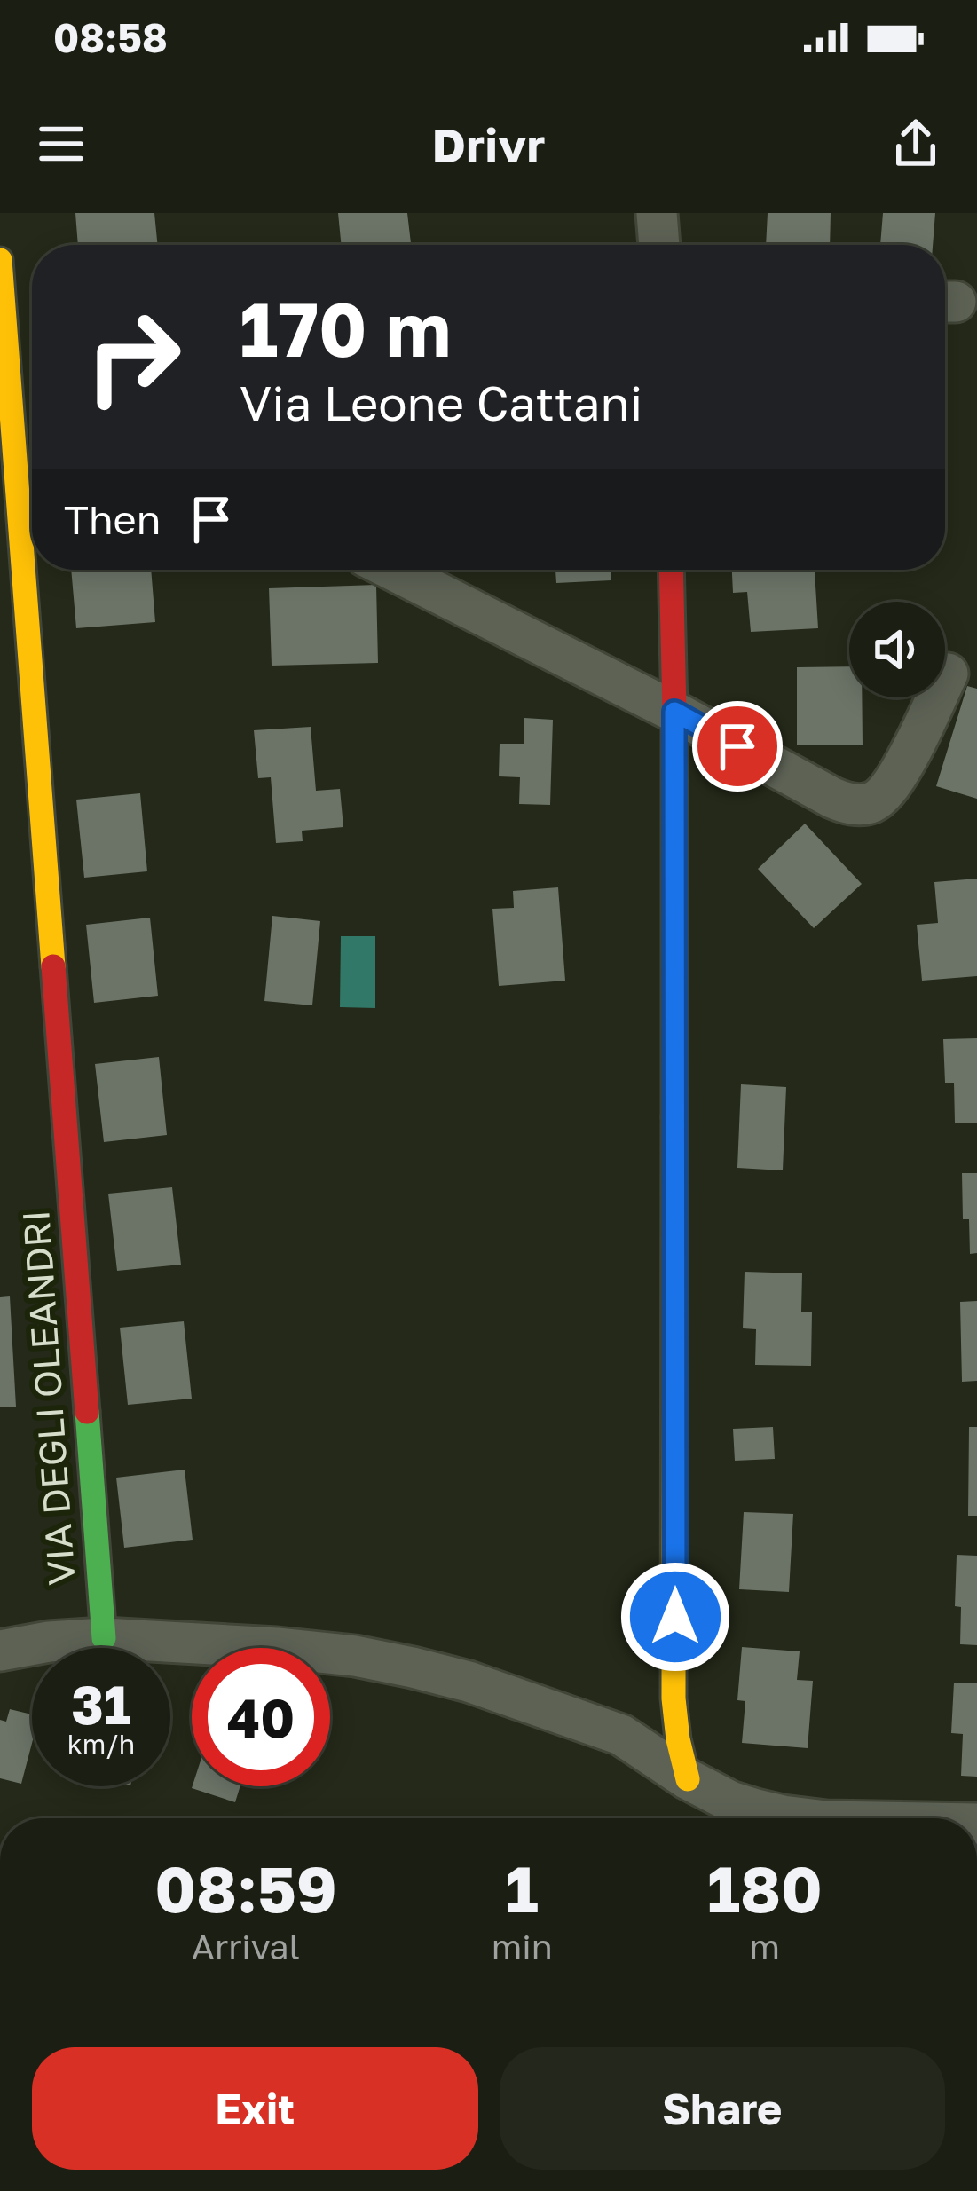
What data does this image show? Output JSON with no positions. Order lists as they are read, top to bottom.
{
  "streets": {
    "street": ["VIA DEGLI OLEANDRI"]
  },
  "page": {
    "status": "08:58",
    "header": "Drivr",
    "turn": ["170 m", "Via Leone Cattani"],
    "then": "Then",
    "speed": "31 km/h",
    "limit": "40",
    "eta": [
      "08:59",
      "Arrival",
      "1",
      "min",
      "180",
      "m"
    ],
    "buttons": ["Exit", "Share"]
  }
}
